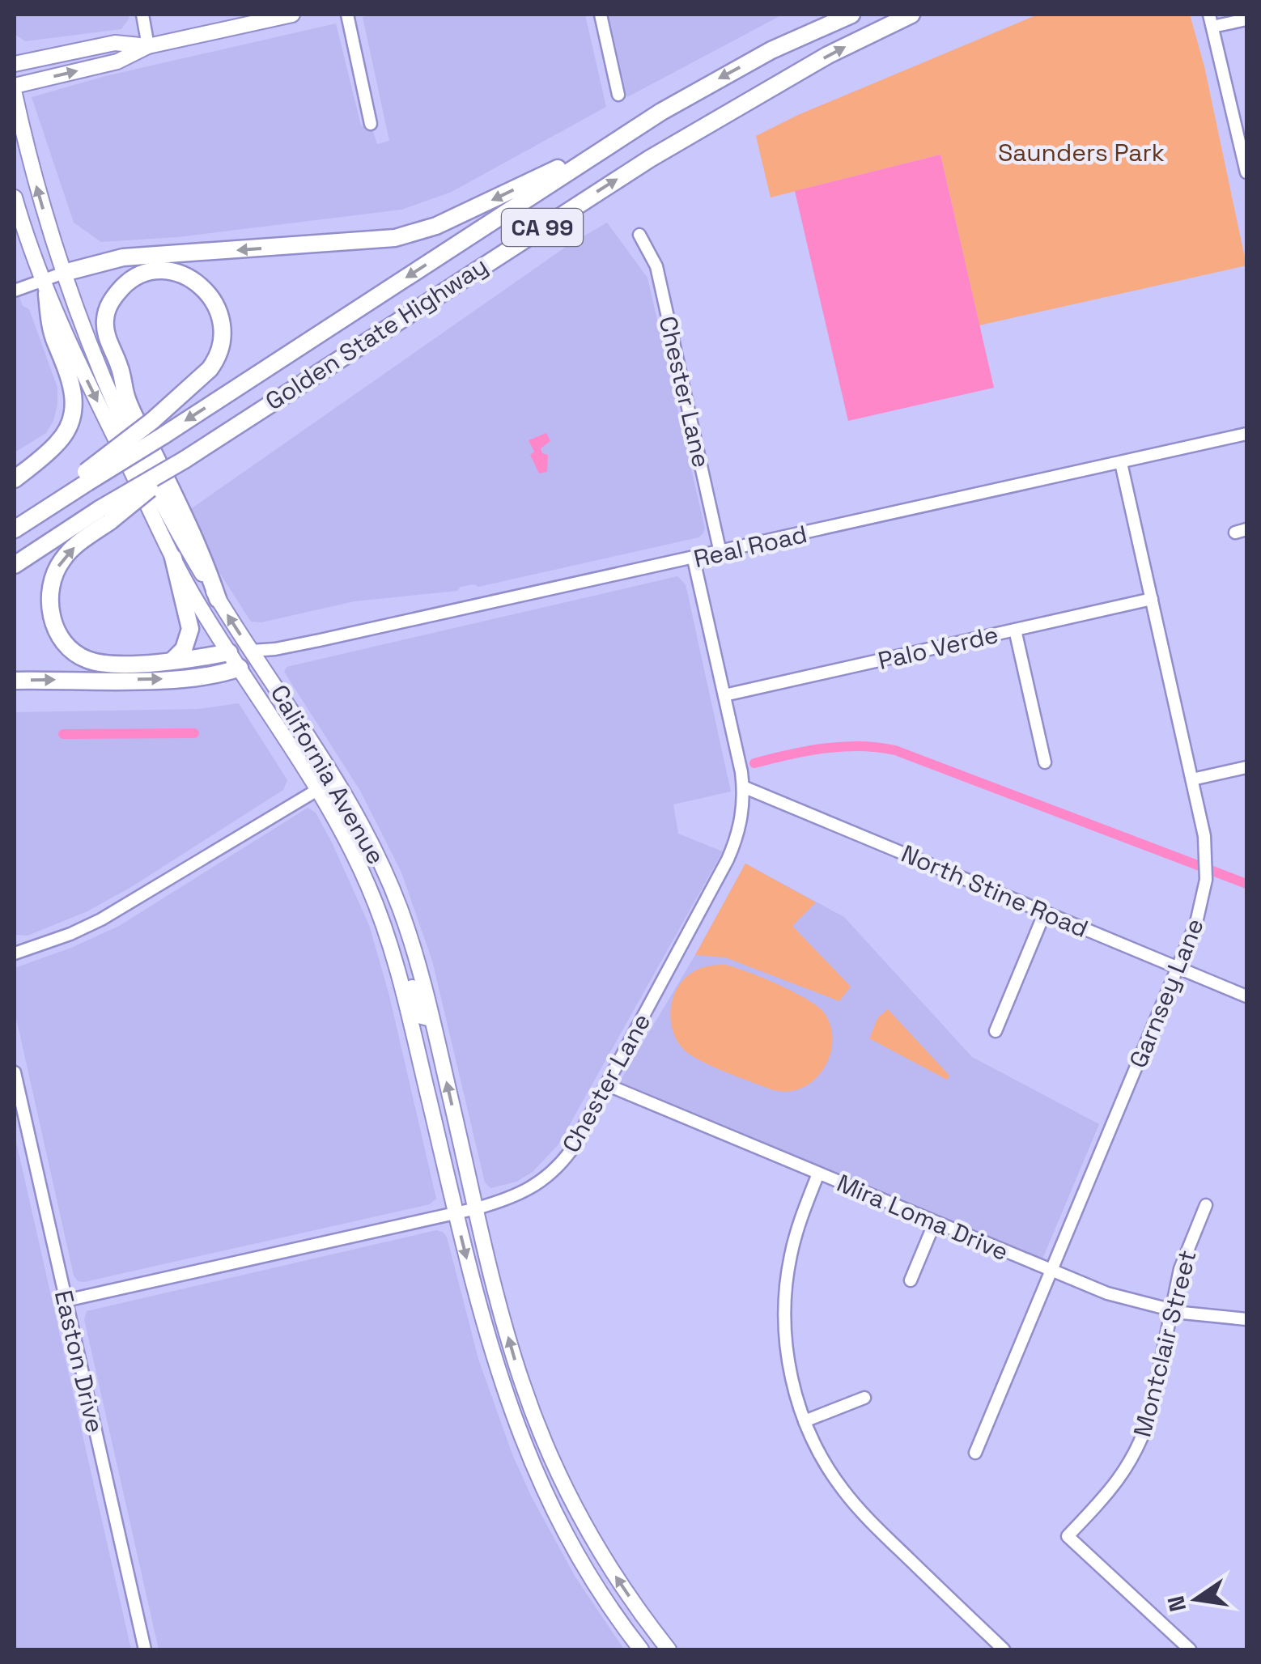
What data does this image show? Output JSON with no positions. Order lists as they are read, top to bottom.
{
  "streets": {
    "highway": ["CA 99", "Golden State Highway"],
    "main road": ["California Avenue"],
    "street": [
      "Chester Lane",
      "Real Road",
      "Palo Verde",
      "North Stine Road",
      "Garnsey Lane",
      "Mira Loma Drive",
      "Montclair Street",
      "Easton Drive"
    ]
  },
  "crossings": [
    ["Chester Lane", "Real Road"],
    ["Chester Lane", "Palo Verde"],
    ["Chester Lane", "California Avenue"],
    ["Chester Lane", "North Stine Road"],
    ["Chester Lane", "Mira Loma Drive"],
    ["Chester Lane", "Easton Drive"],
    ["Real Road", "California Avenue"],
    ["Real Road", "Garnsey Lane"],
    ["Palo Verde", "Garnsey Lane"],
    ["North Stine Road", "Garnsey Lane"],
    ["Garnsey Lane", "Mira Loma Drive"],
    ["Mira Loma Drive", "Montclair Street"]
  ],
  "parks": ["Saunders Park"],
  "north": "left"
}
